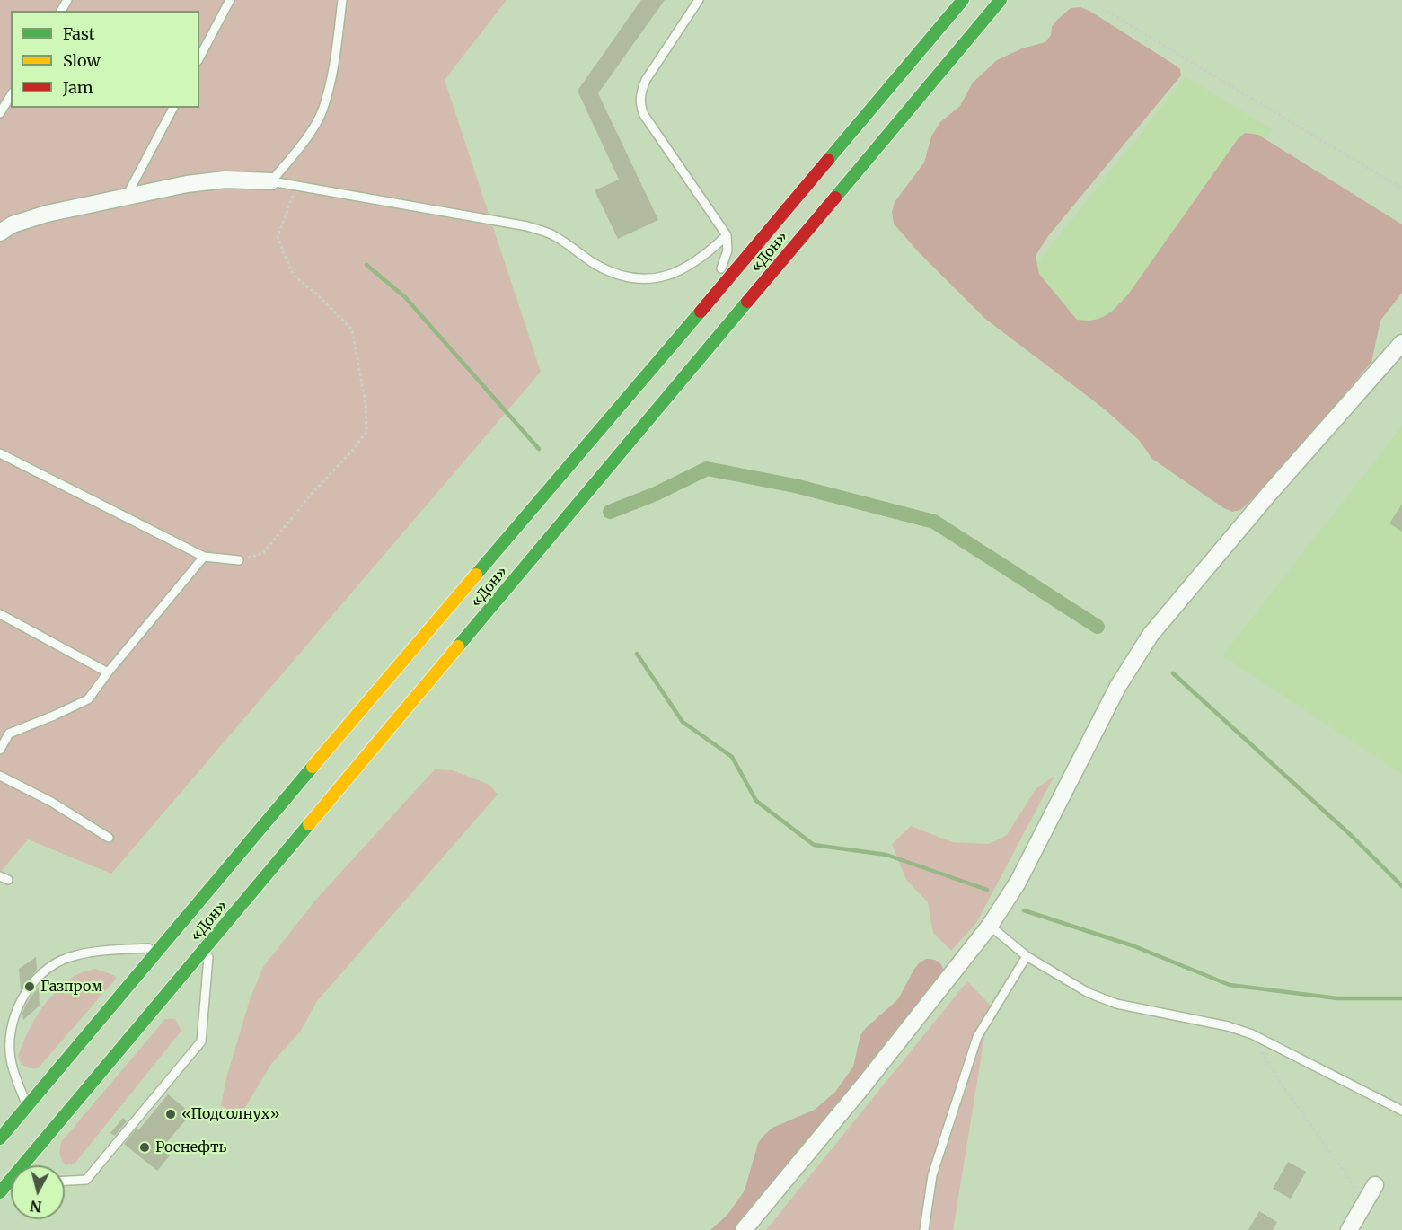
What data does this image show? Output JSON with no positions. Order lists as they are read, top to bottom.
{
  "streets": {
    "highway": ["«Дон»"]
  },
  "places": ["Газпром", "«Подсолнух»", "Роснефть"],
  "legend": ["Fast", "Slow", "Jam"],
  "north": "bottom"
}
